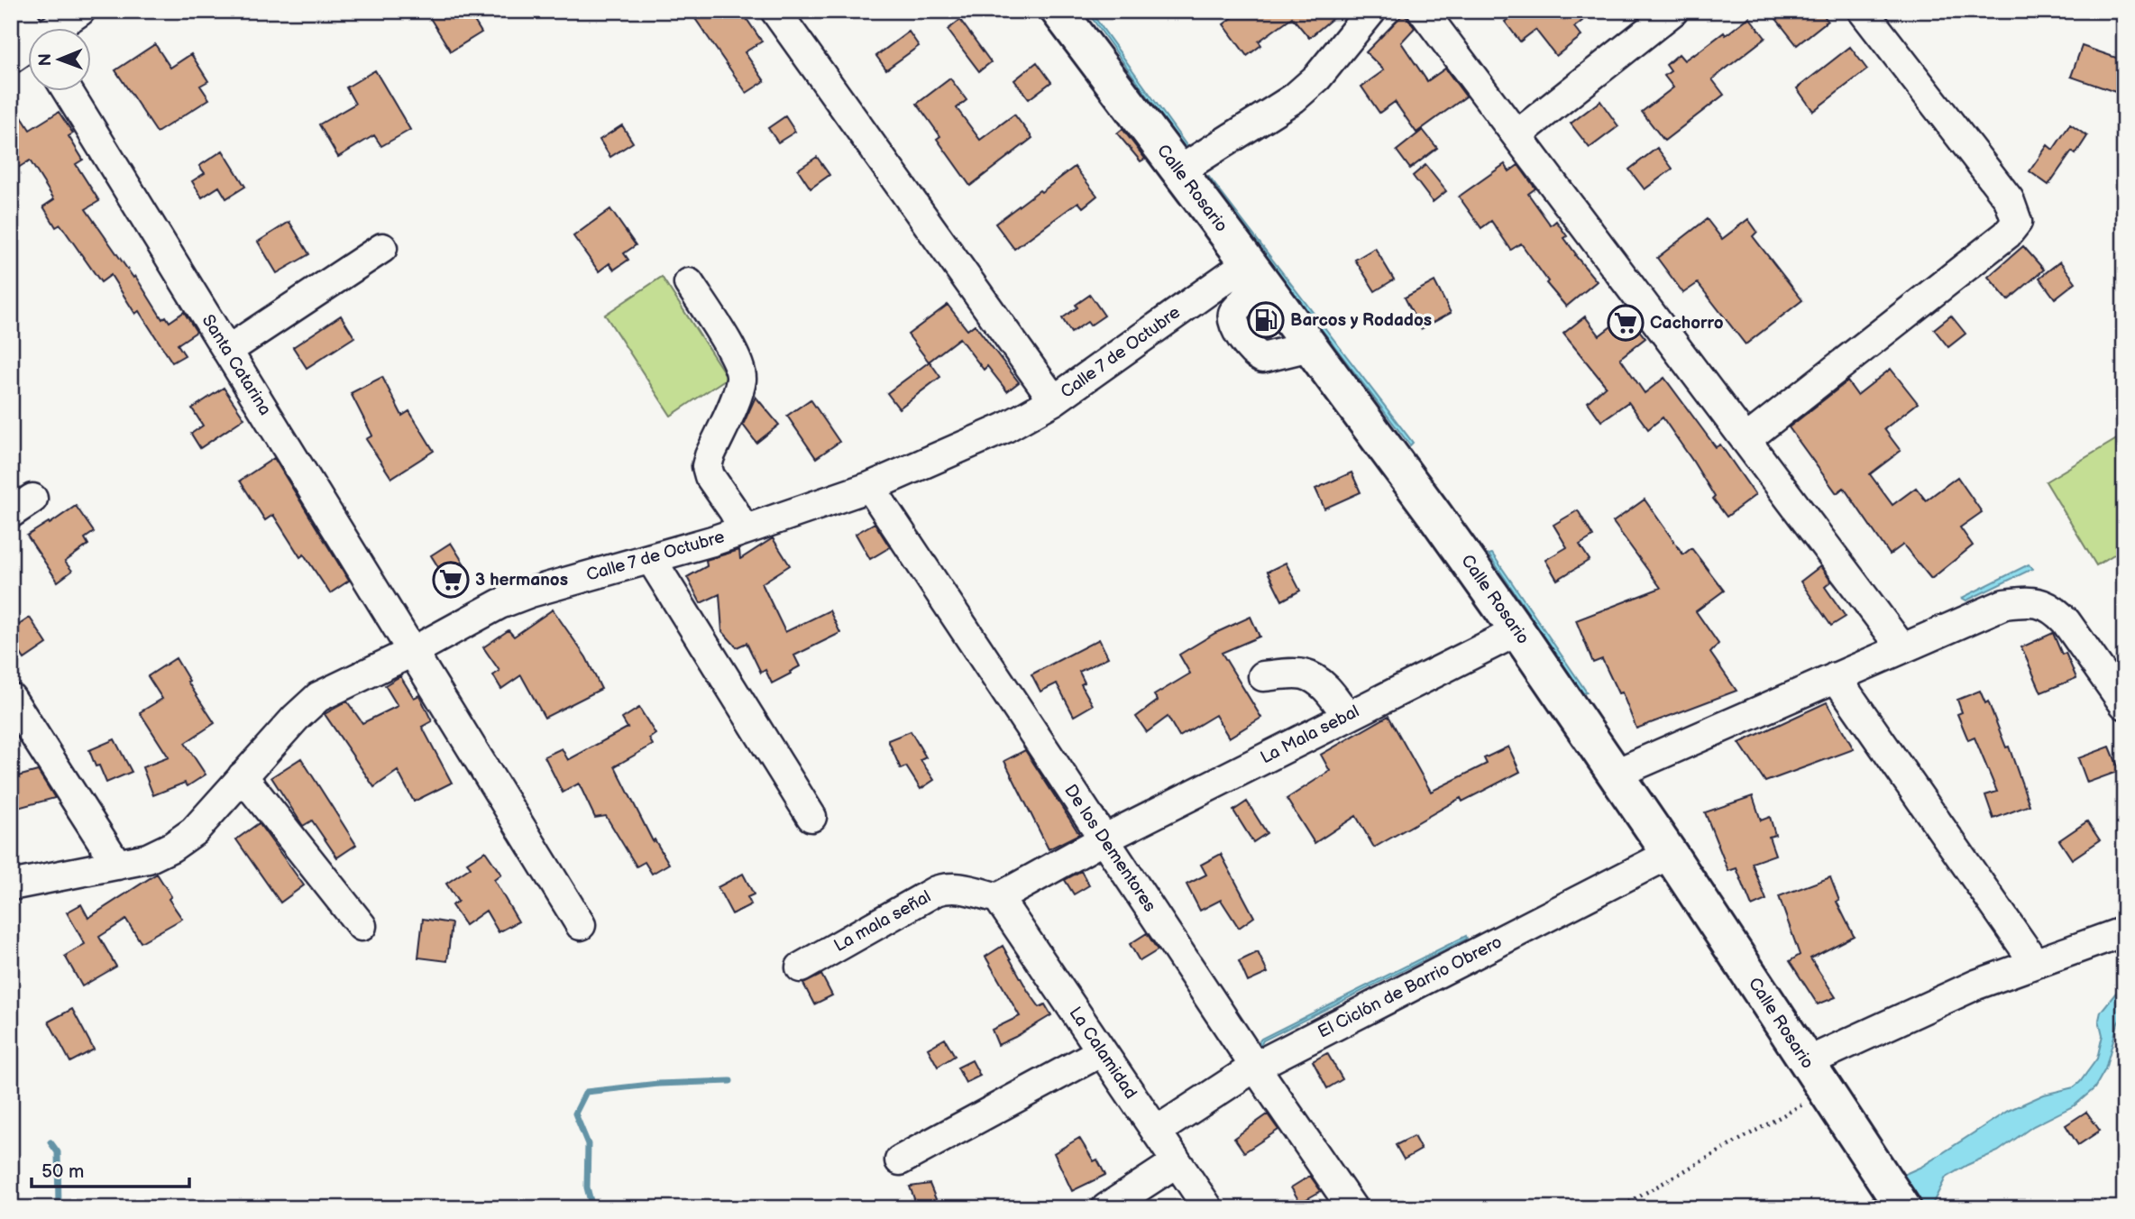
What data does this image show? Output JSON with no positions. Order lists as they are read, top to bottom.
{
  "streets": {
    "main road": ["Calle Rosario"],
    "street": [
      "Calle 7 de Octubre",
      "Santa Catarina",
      "La Mala sebal",
      "De los Dementores",
      "La mala señal",
      "El Ciclón de Barrio Obrero",
      "La Calamidad"
    ]
  },
  "crossings": [
    ["Calle Rosario", "Calle 7 de Octubre"],
    ["Calle Rosario", "La Mala sebal"],
    ["Calle Rosario", "El Ciclón de Barrio Obrero"],
    ["Calle 7 de Octubre", "Santa Catarina"],
    ["Calle 7 de Octubre", "De los Dementores"],
    ["La Mala sebal", "De los Dementores"],
    ["De los Dementores", "El Ciclón de Barrio Obrero"],
    ["La mala señal", "La Calamidad"],
    ["El Ciclón de Barrio Obrero", "La Calamidad"]
  ],
  "places": {
    "fuel station": ["Barcos y Rodados"],
    "supermarket": ["Cachorro", "3 hermanos"]
  },
  "scale_bar": "50 m",
  "north": "left"
}
